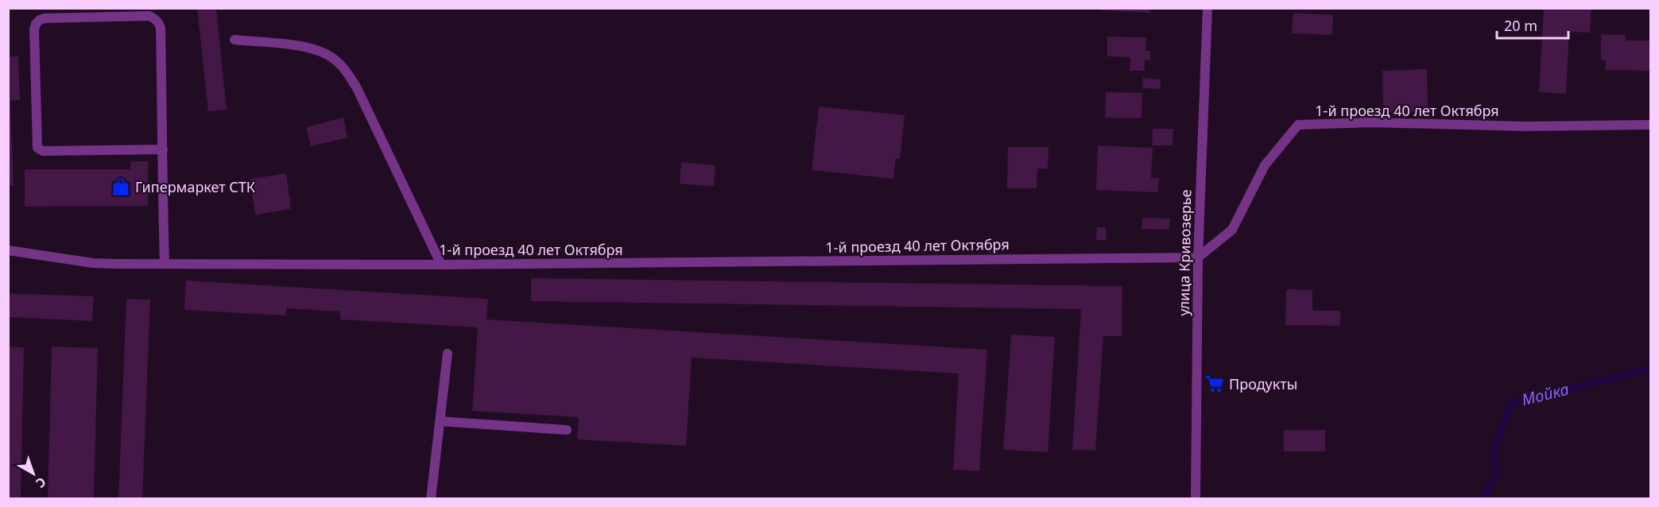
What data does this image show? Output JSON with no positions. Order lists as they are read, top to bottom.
{
  "streets": {
    "street": ["1-й проезд 40 лет Октября", "улица Кривозерье"]
  },
  "crossings": [
    ["1-й проезд 40 лет Октября", "улица Кривозерье"]
  ],
  "water": ["Мойка"],
  "places": {
    "shop": ["Гипермаркет СТК"],
    "supermarket": ["Продукты"]
  },
  "scale_bar": "20 m",
  "north": "bottom right"
}
